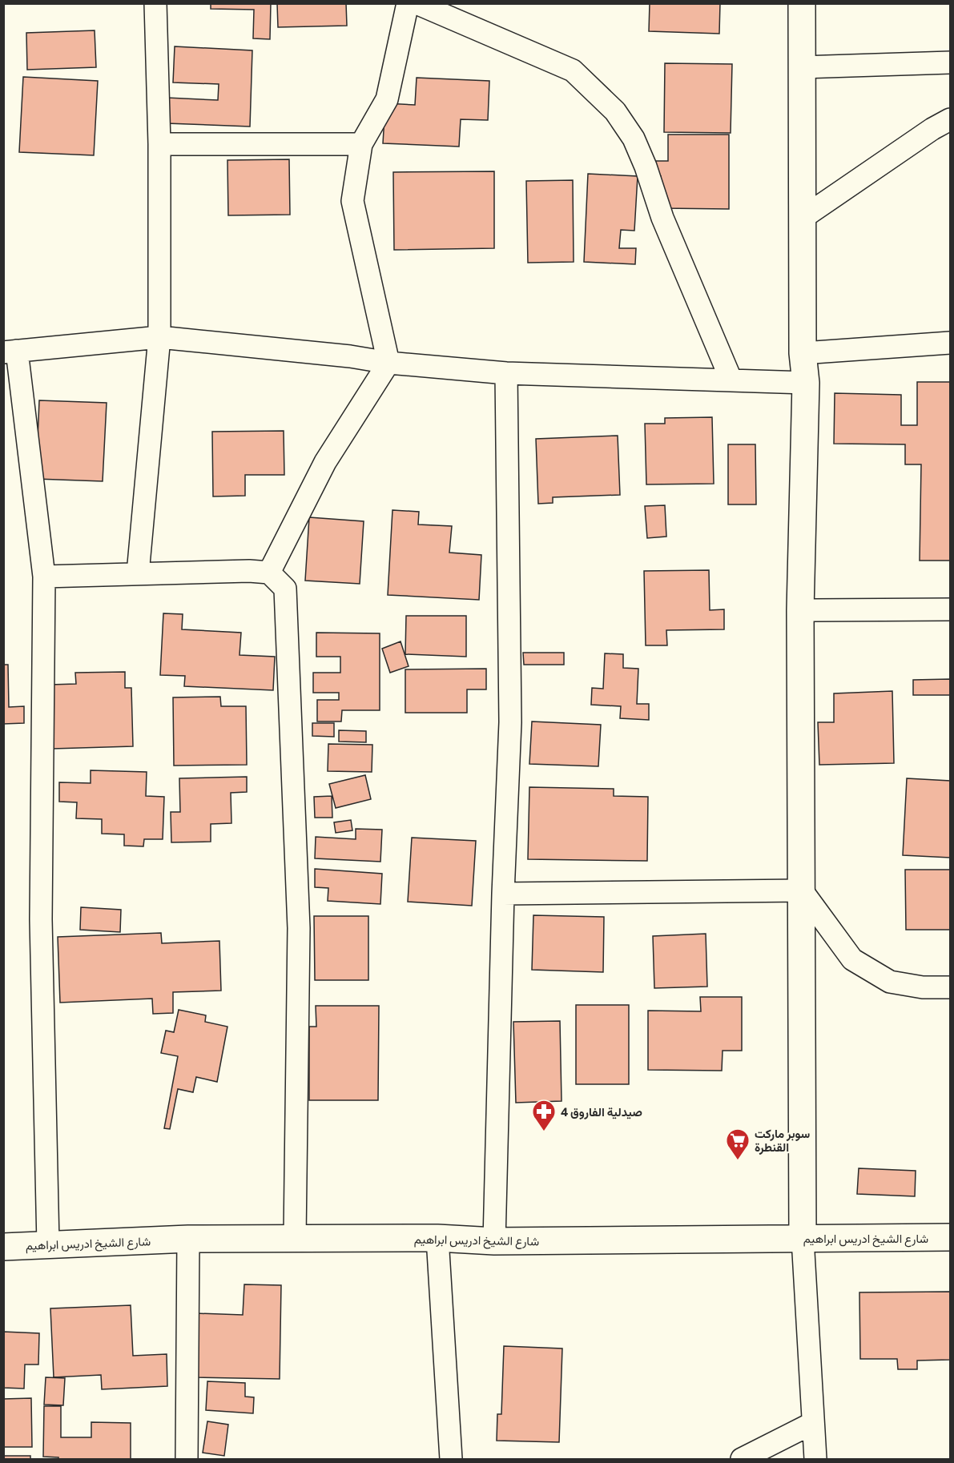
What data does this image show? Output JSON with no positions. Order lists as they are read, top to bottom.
{
  "streets": {
    "street": ["شارع الشيخ ادريس ابراهيم"]
  },
  "places": {
    "pharmacy": ["صيدلية الفاروق 4"],
    "supermarket": ["سوبر ماركت القنطرة"]
  }
}
